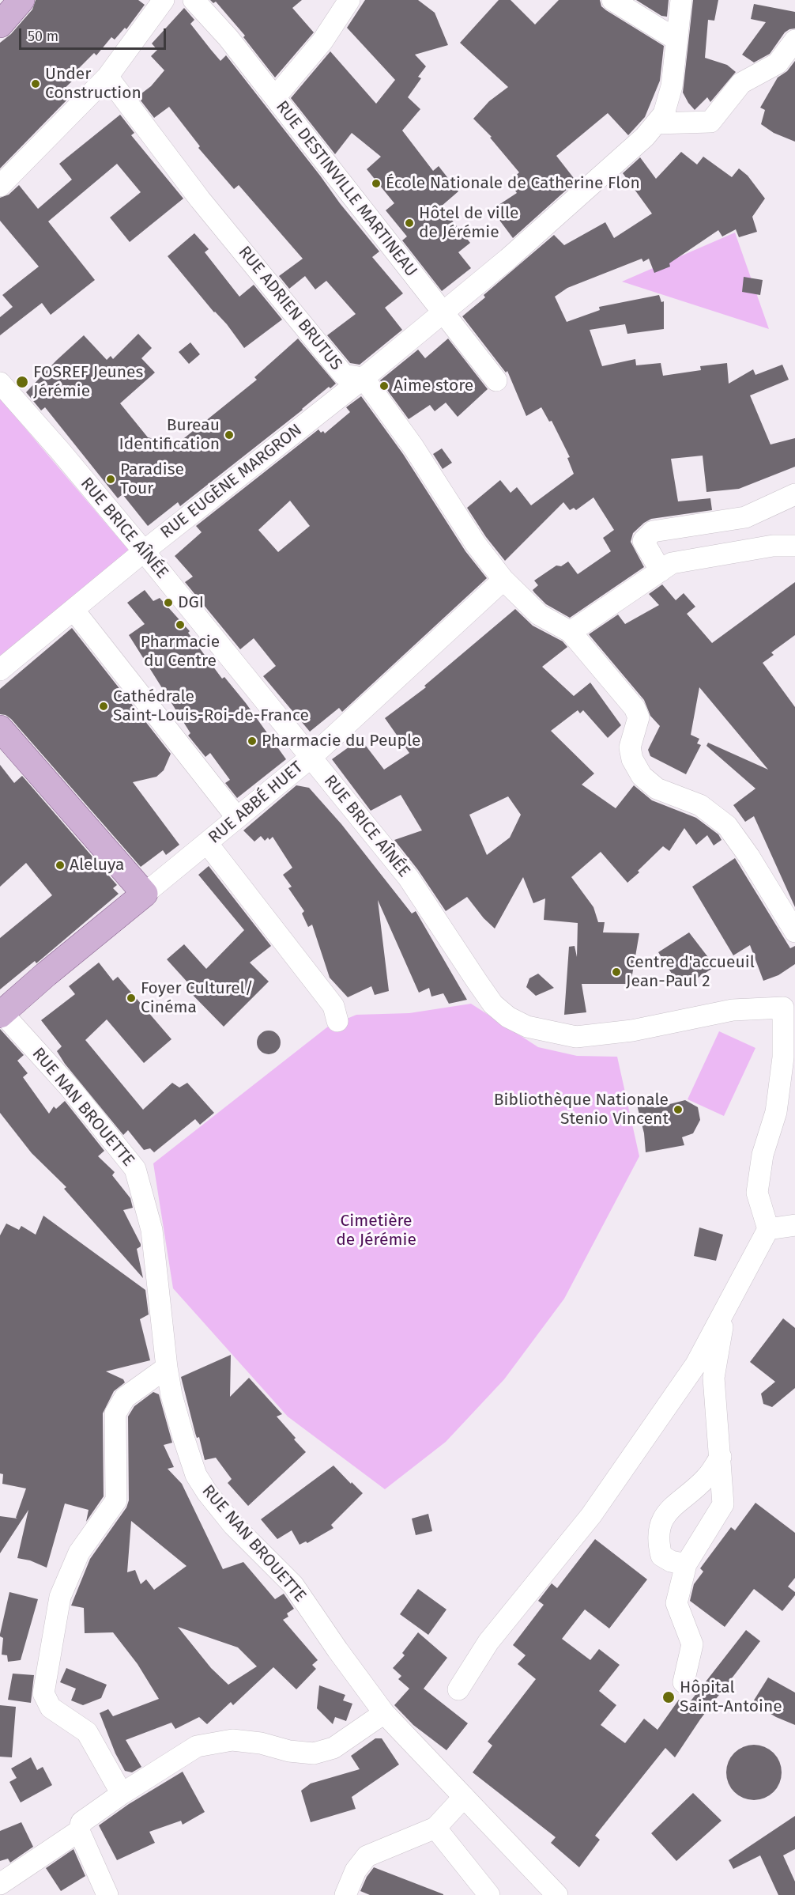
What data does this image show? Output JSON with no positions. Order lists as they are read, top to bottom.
{
  "streets": {
    "main road": ["RUE ABBÉ HUET"],
    "street": [
      "RUE DESTINVILLE MARTINEAU",
      "RUE ADRIEN BRUTUS",
      "RUE EUGÈNE MARGRON",
      "RUE BRICE AÎNÉE",
      "RUE NAN BROUETTE"
    ]
  },
  "crossings": [
    ["RUE DESTINVILLE MARTINEAU", "RUE EUGÈNE MARGRON"],
    ["RUE ADRIEN BRUTUS", "RUE EUGÈNE MARGRON"],
    ["RUE ADRIEN BRUTUS", "RUE ABBÉ HUET"],
    ["RUE EUGÈNE MARGRON", "RUE BRICE AÎNÉE"],
    ["RUE BRICE AÎNÉE", "RUE ABBÉ HUET"],
    ["RUE ABBÉ HUET", "RUE NAN BROUETTE"]
  ],
  "parks": ["Cimetière de Jérémie"],
  "places": [
    "Under Construction",
    "École Nationale de Catherine Flon",
    "Hôtel de ville de Jérémie",
    "FOSREF Jeunes Jérémie",
    "Aime store",
    "Bureau Identification",
    "Paradise Tour",
    "DGI",
    "Pharmacie du Centre",
    "Cathédrale Saint-Louis-Roi-de-France",
    "Pharmacie du Peuple",
    "Aleluya",
    "Centre d'accueuil Jean-Paul 2",
    "Foyer Culturel/ Cinéma",
    "Bibliothèque Nationale Stenio Vincent",
    "Hôpital Saint-Antoine"
  ],
  "scale_bar": "50 m"
}
